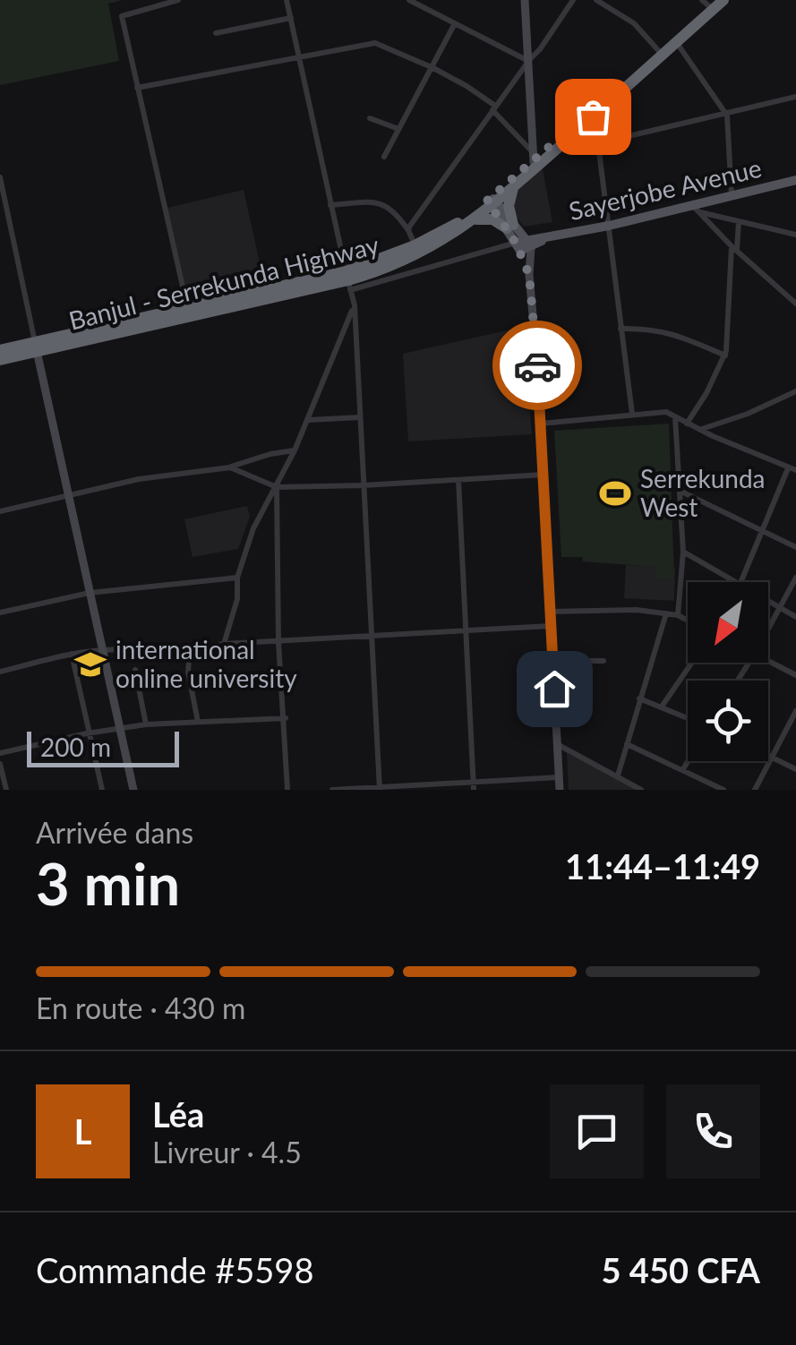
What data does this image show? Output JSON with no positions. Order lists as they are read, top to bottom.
{
  "streets": {
    "highway": ["Banjul - Serrekunda Highway"],
    "main road": ["Sayerjobe Avenue"]
  },
  "places": {
    "sports": ["Serrekunda West"],
    "school or university": ["international online university"]
  },
  "scale_bar": "200 m",
  "north": "bottom left",
  "page": {
    "scale": "200 m",
    "heading": ["3 min", "Arrivée dans", "11:44–11:49"],
    "panel": [
      "Léa",
      "Livreur · 4.5",
      "Commande #5598",
      "5 450 CFA"
    ],
    "bar": "En route · 430 m",
    "round": "L"
  }
}
